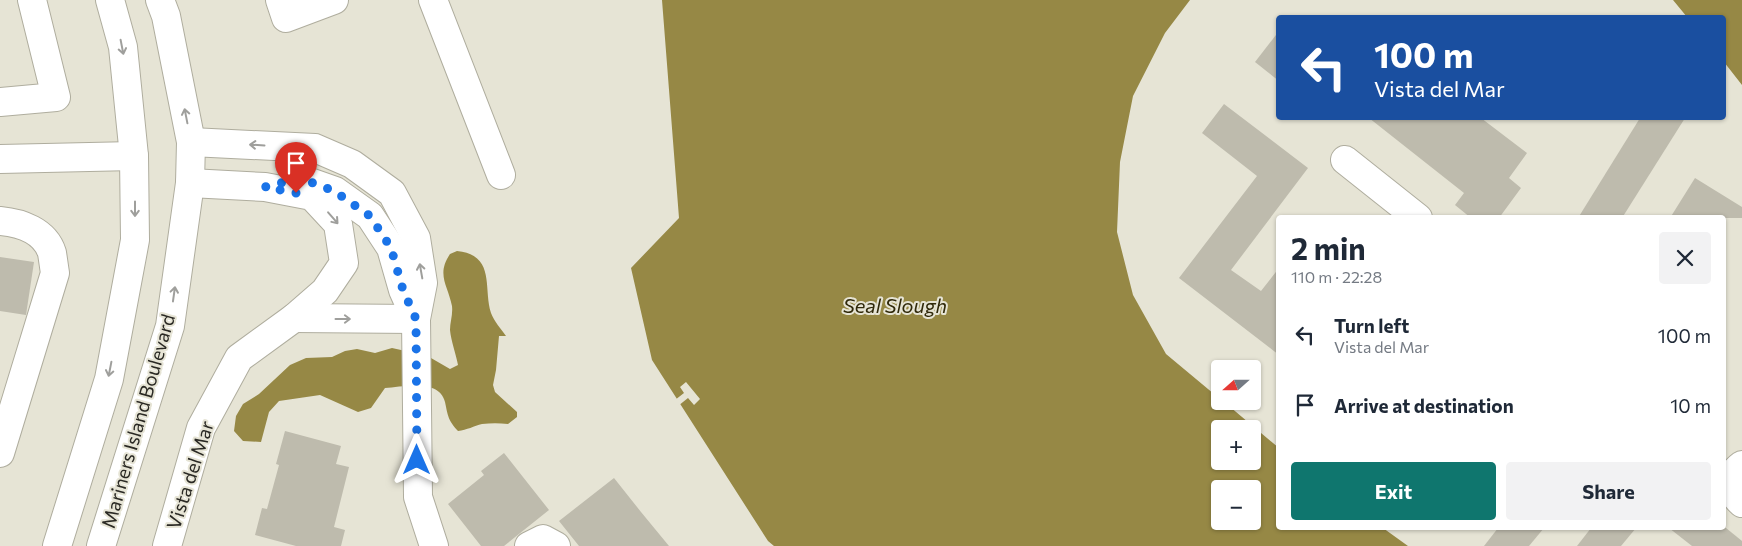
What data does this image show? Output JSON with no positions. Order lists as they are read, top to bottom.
{
  "streets": {
    "street": ["Mariners Island Boulevard", "Vista del Mar"]
  },
  "crossings": [
    ["Mariners Island Boulevard", "Vista del Mar"]
  ],
  "water": ["Seal Slough"],
  "north": "left",
  "page": {
    "turn": ["100 m", "Vista del Mar"],
    "heading": ["2 min", "110 m · 22:28"],
    "list": [
      {
        "name": "Turn left",
        "note": "Vista del Mar",
        "value": "100 m"
      },
      {
        "name": "Arrive at destination",
        "value": "10 m"
      }
    ],
    "map_buttons": ["+", "−"],
    "buttons": ["Exit", "Share"]
  }
}
